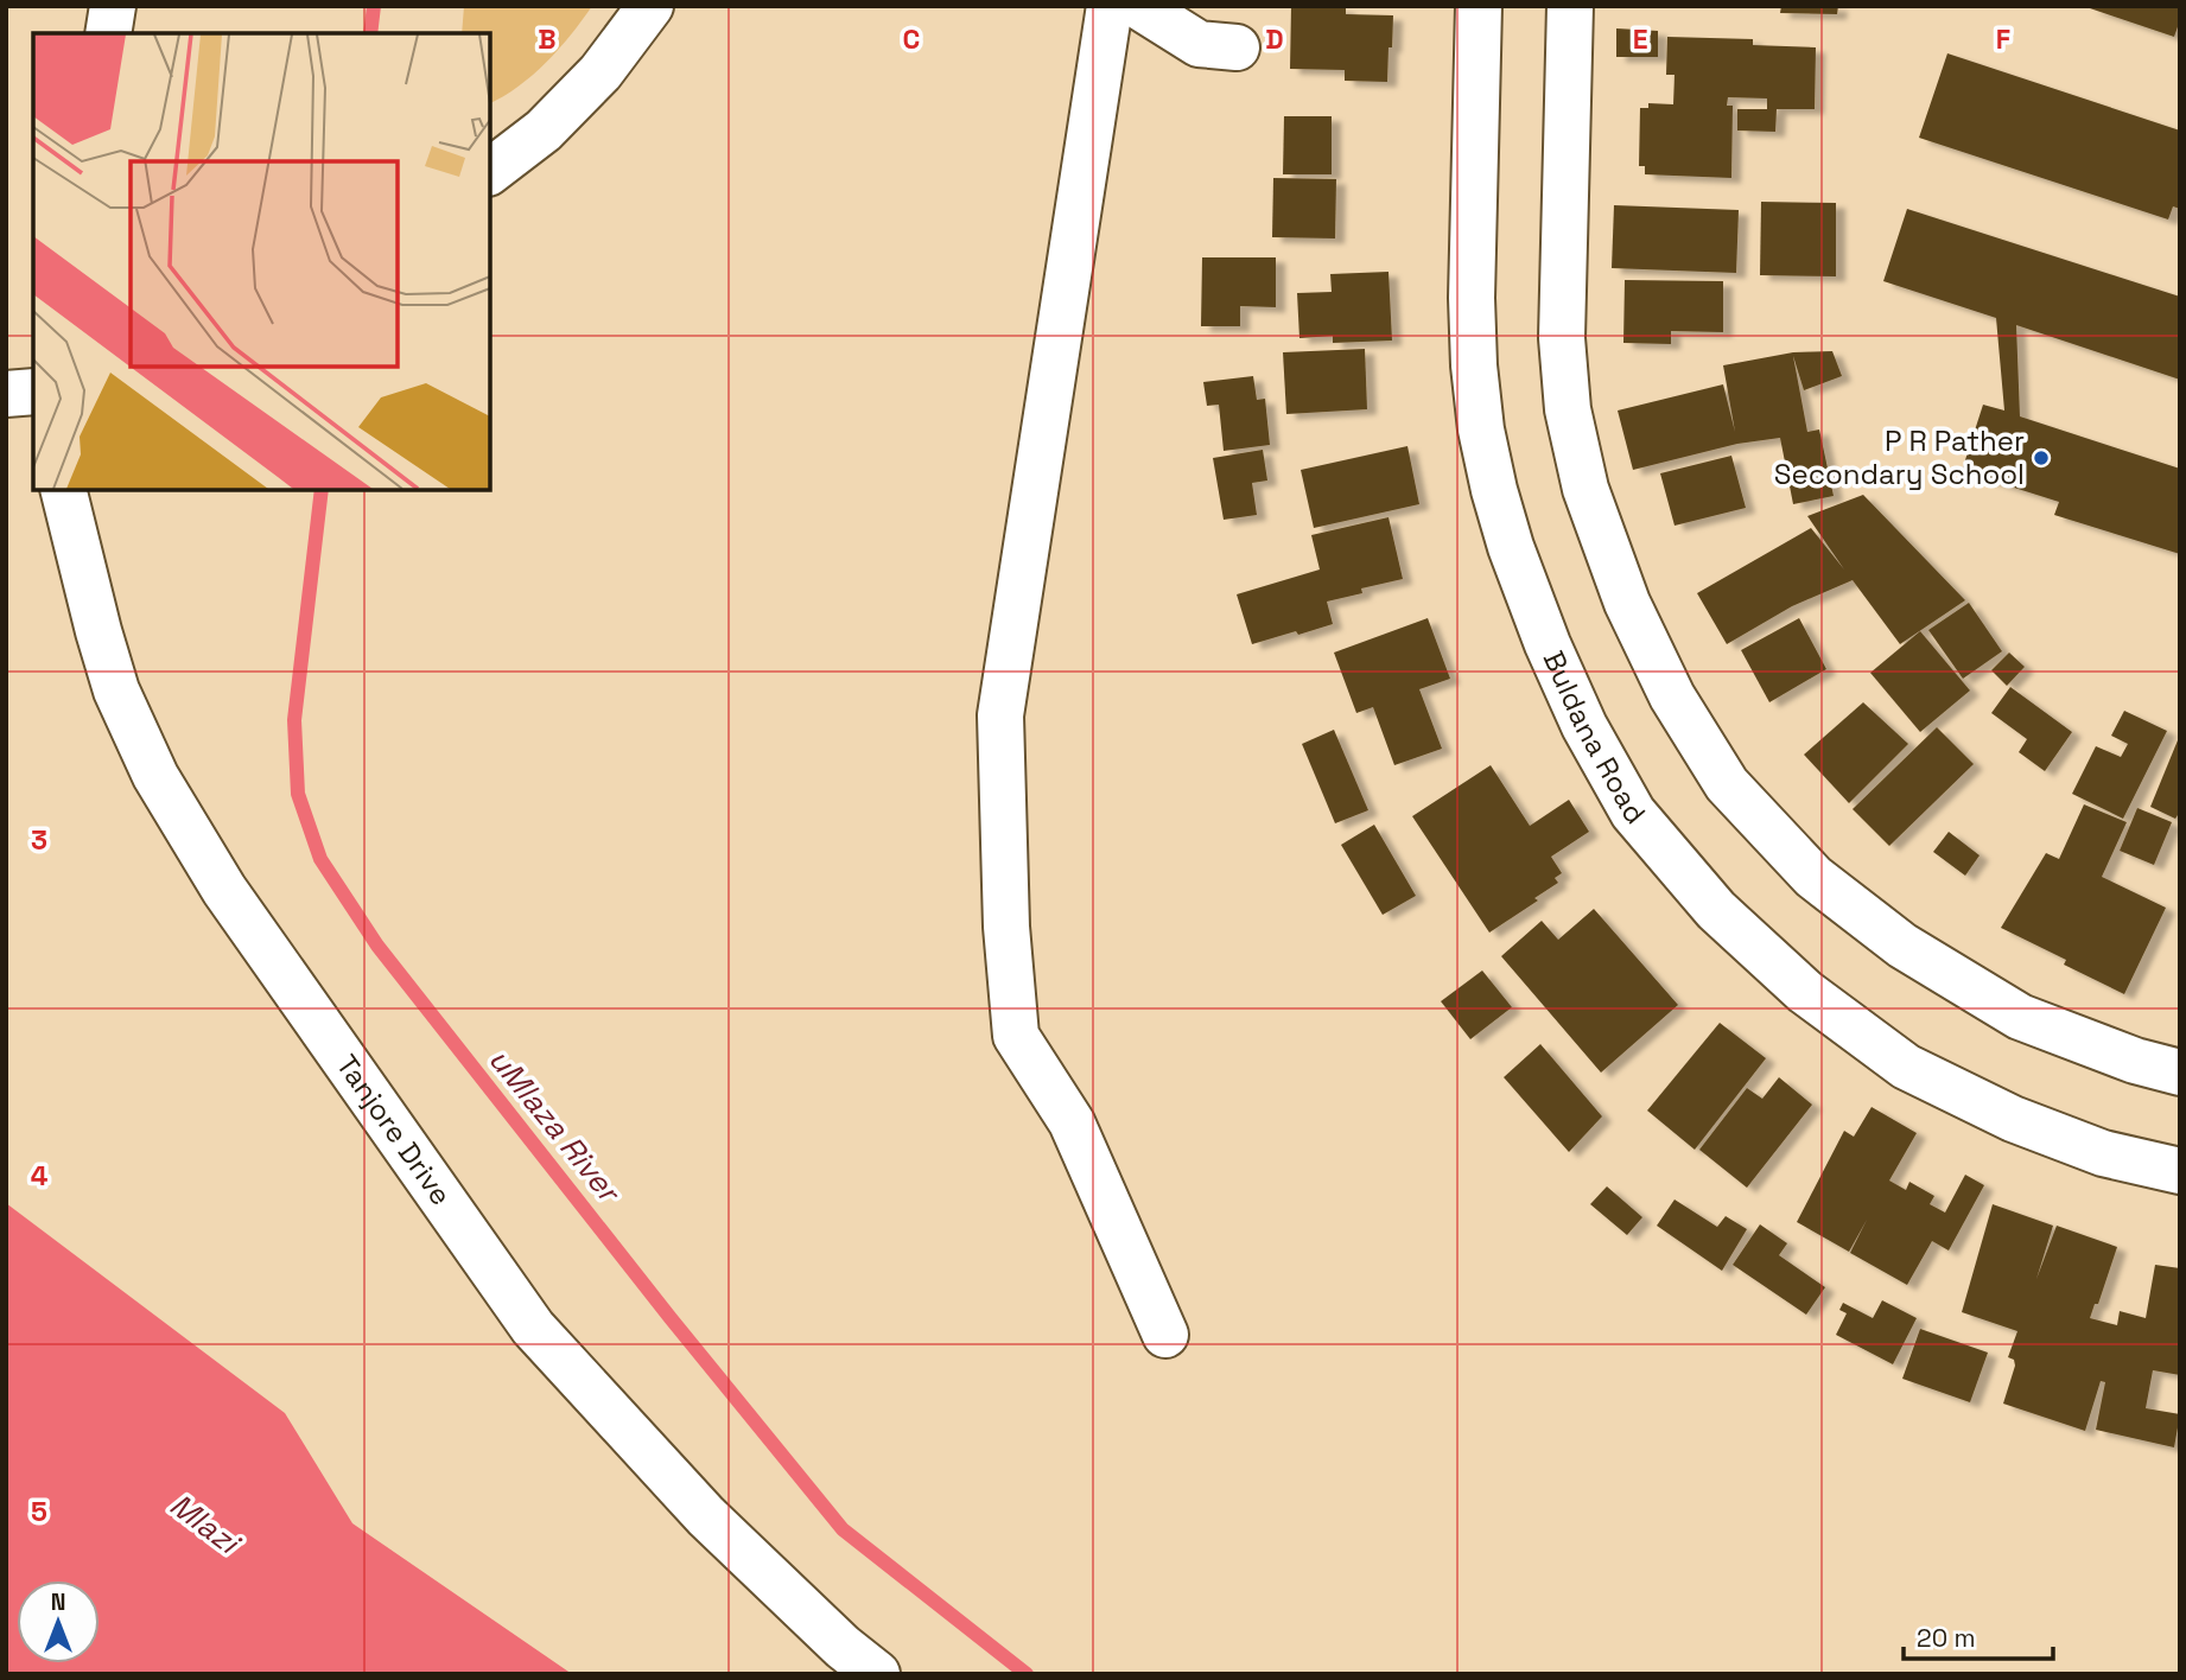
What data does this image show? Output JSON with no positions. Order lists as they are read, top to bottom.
{
  "streets": {
    "street": ["Buldana Road", "Tanjore Drive"]
  },
  "water": ["uMlaza River", "Mlazi"],
  "places": ["P R Pather Secondary School"],
  "scale_bar": "20 m",
  "north": "top",
  "grid": {
    "columns": [
      "B",
      "C",
      "D",
      "E",
      "F"
    ],
    "rows": ["3", "4", "5"]
  }
}
